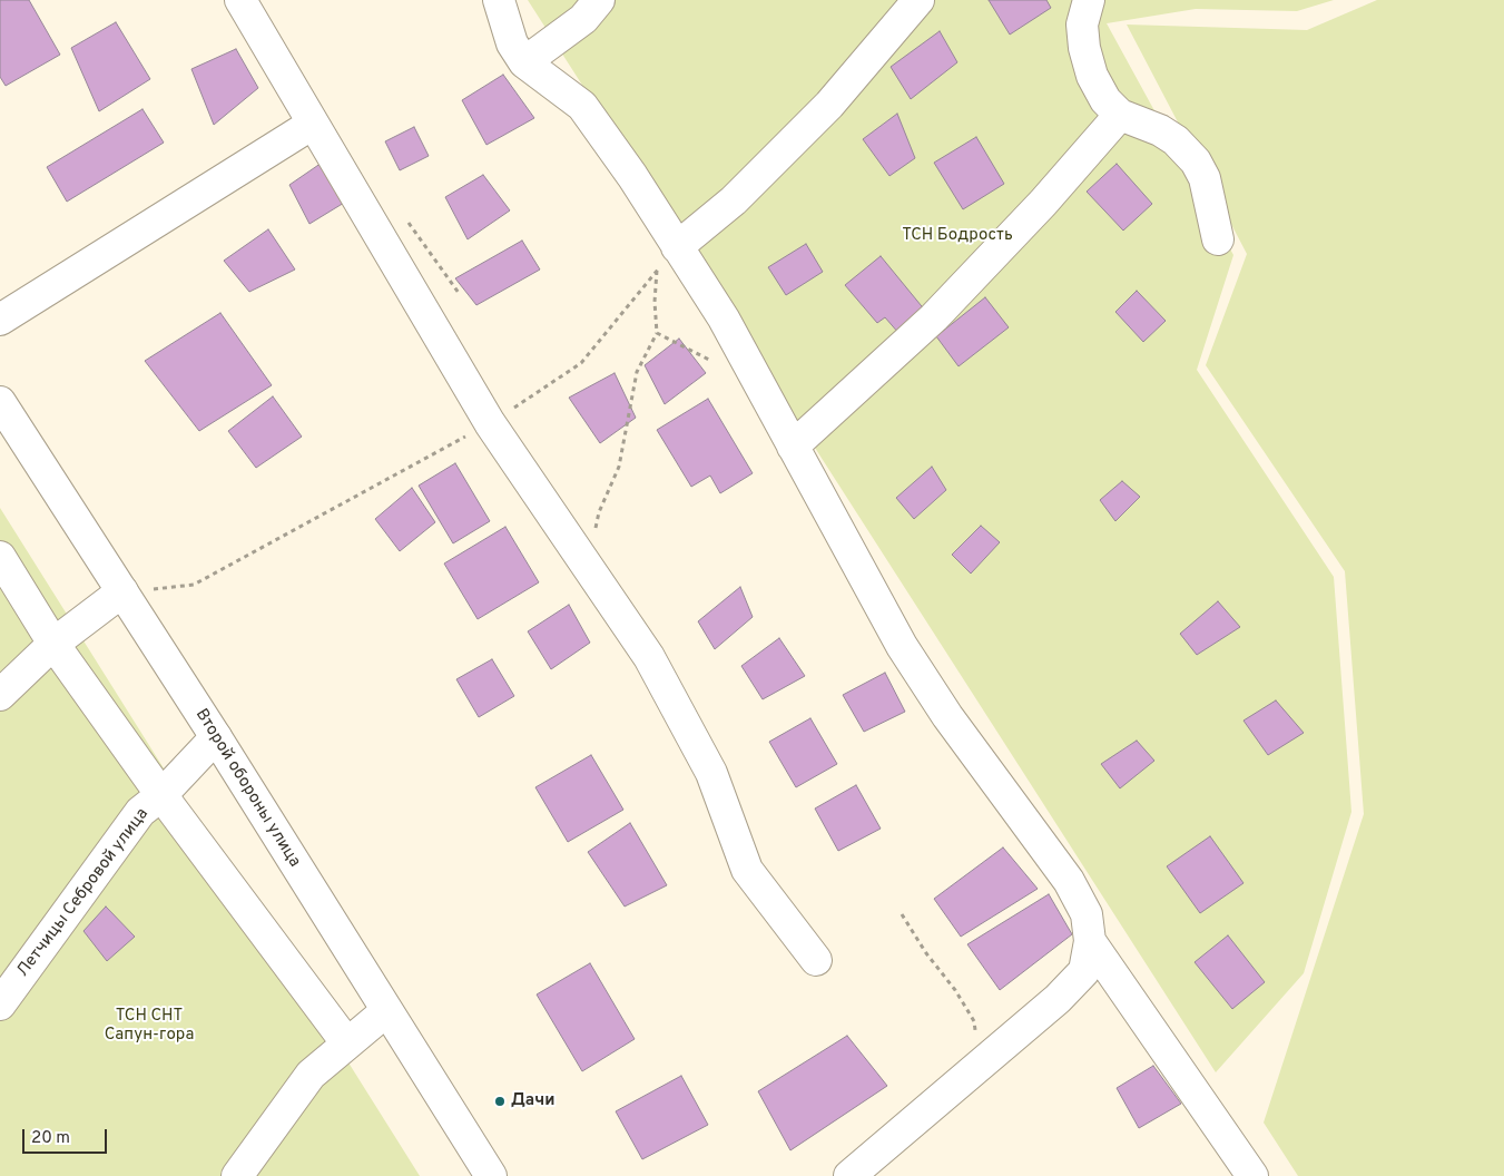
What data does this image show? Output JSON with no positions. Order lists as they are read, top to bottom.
{
  "streets": {
    "street": ["Второй обороны улица", "Летчицы Себровой улица"]
  },
  "crossings": [
    ["Второй обороны улица", "Летчицы Себровой улица"]
  ],
  "parks": ["ТСН Бодрость", "ТСН СНТ Сапун-гора"],
  "places": ["Дачи"],
  "scale_bar": "20 m"
}
